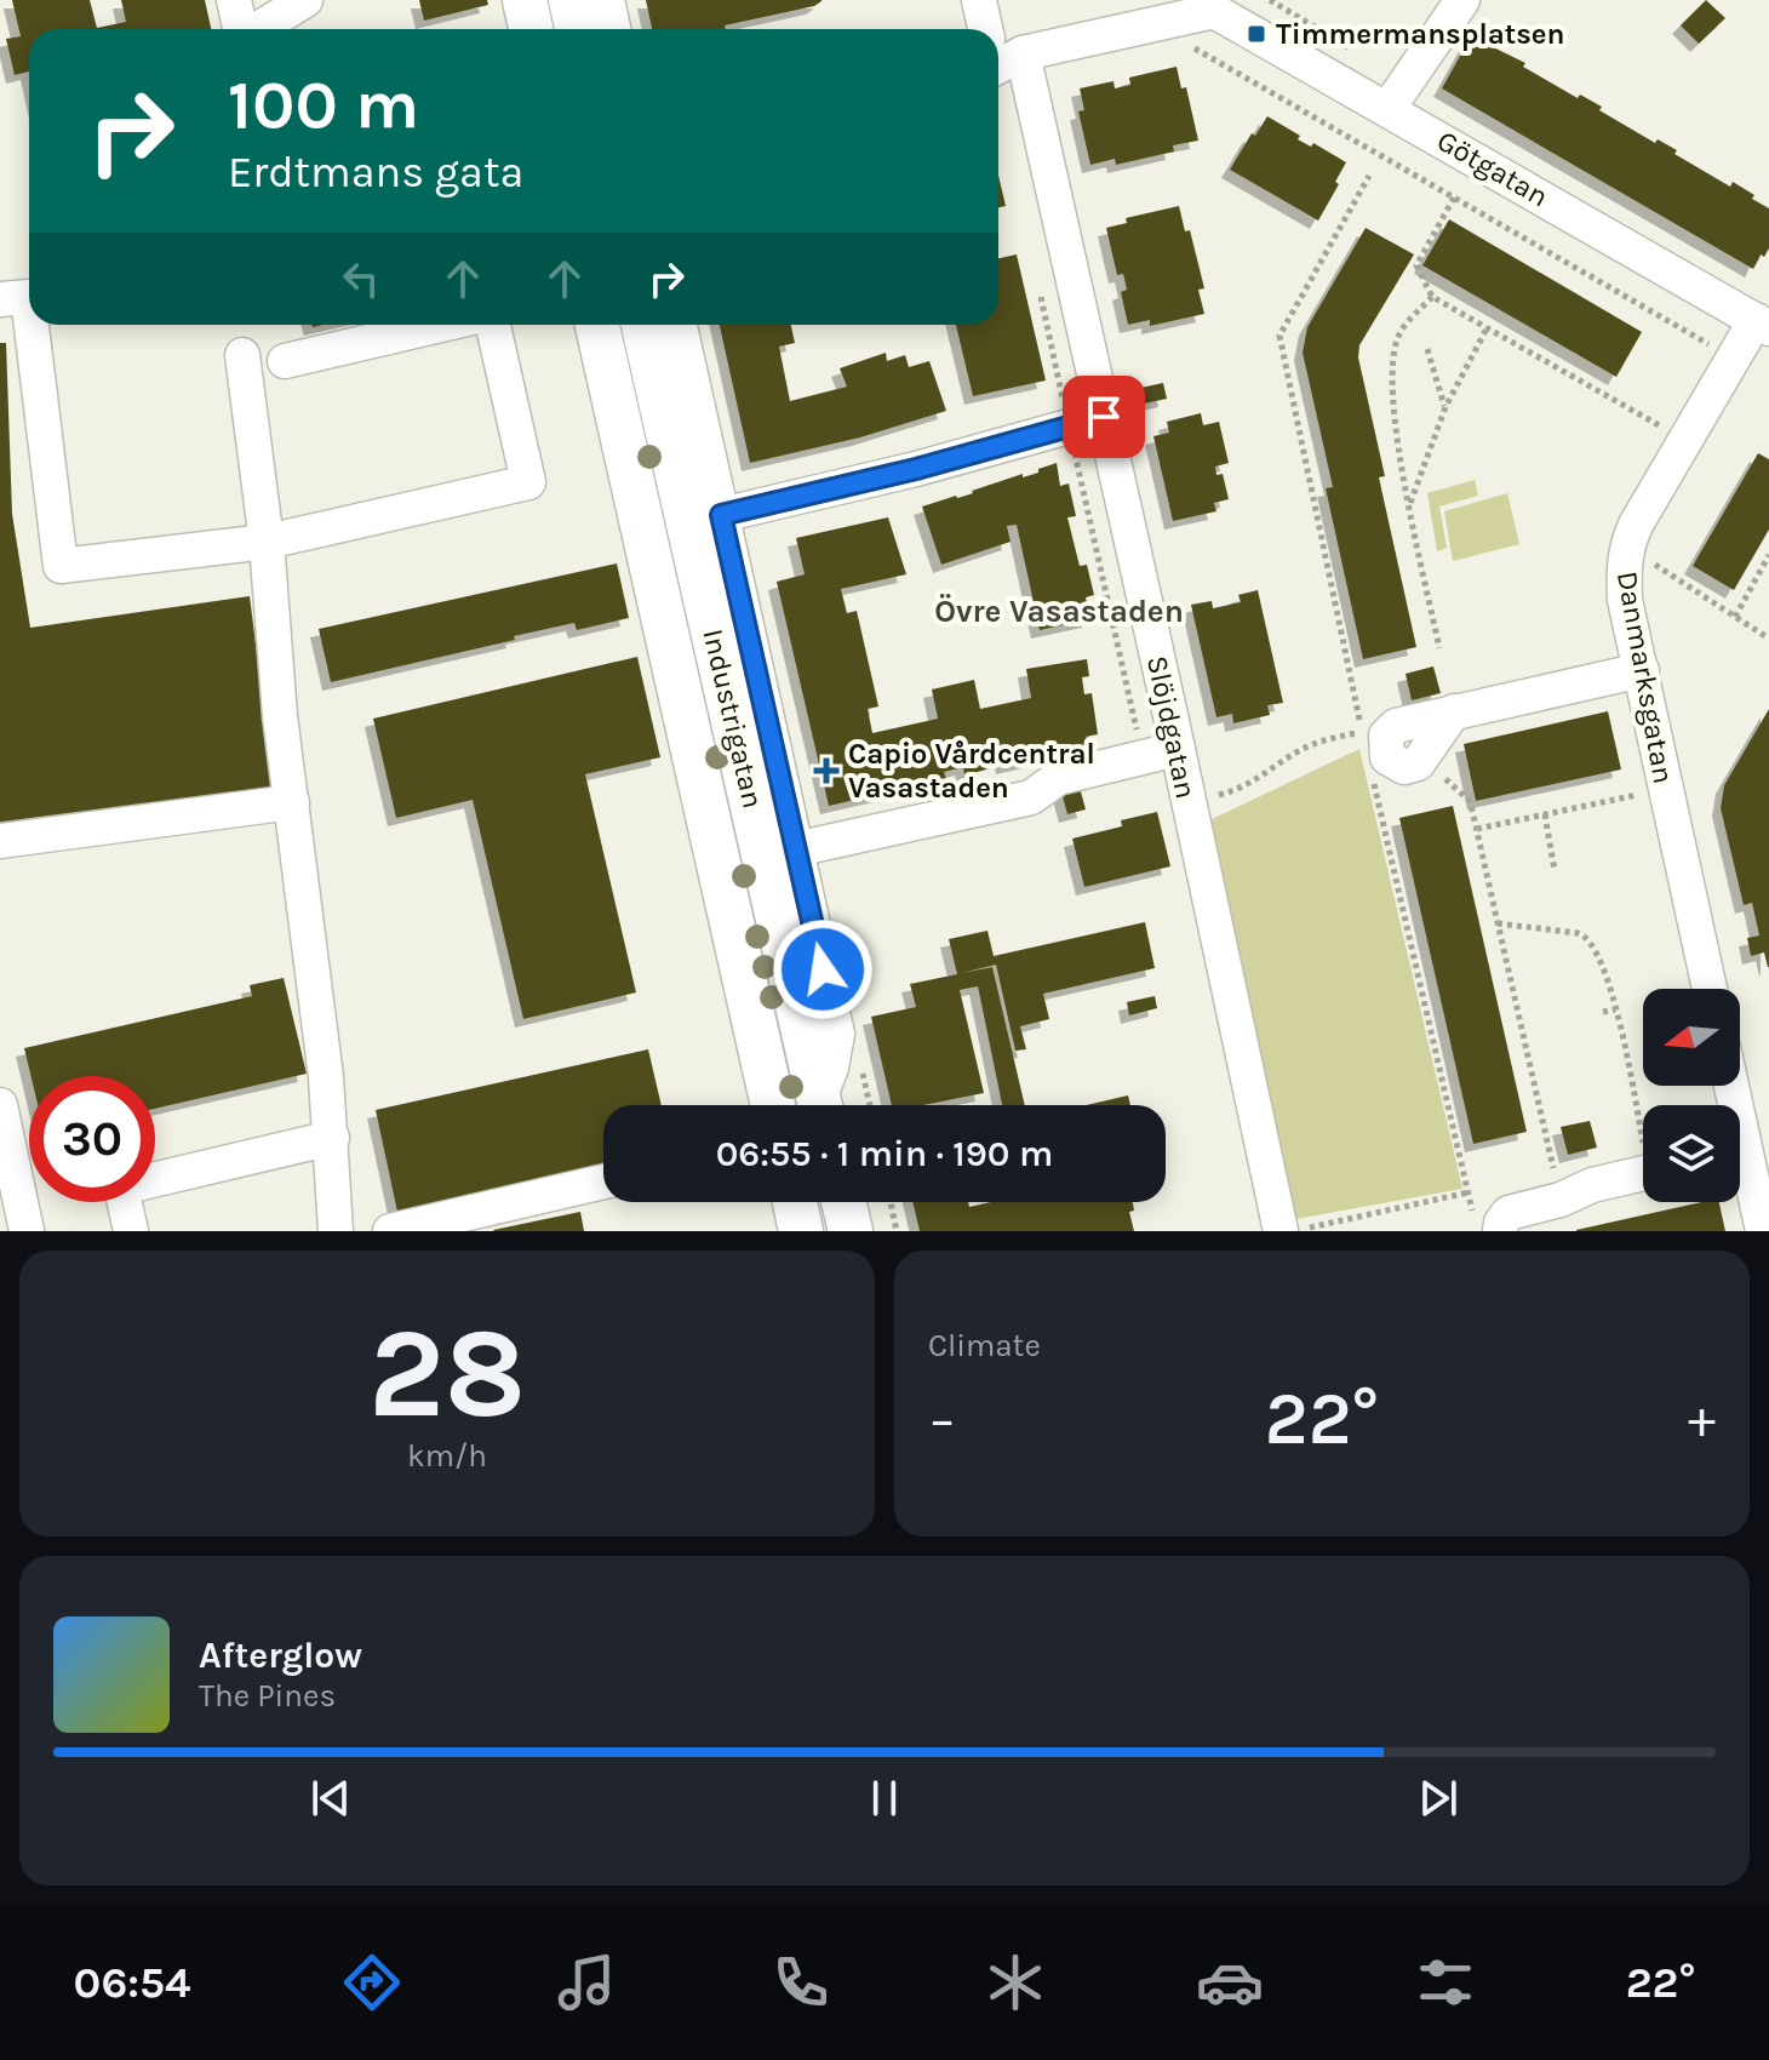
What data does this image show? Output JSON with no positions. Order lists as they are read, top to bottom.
{
  "streets": {
    "main road": ["Industrigatan"],
    "street": ["Götgatan", "Danmarksgatan", "Slöjdgatan"]
  },
  "crossings": [
    ["Götgatan", "Danmarksgatan"]
  ],
  "districts": ["Övre Vasastaden"],
  "places": {
    "transit": ["Timmermansplatsen"],
    "health": ["Capio Vårdcentral Vasastaden"]
  },
  "north": "left",
  "page": {
    "turn": ["100 m", "Erdtmans gata"],
    "limit": "30",
    "trip": "06:55 · 1 min · 190 m",
    "tile": [
      ["28", "km/h"],
      "Climate"
    ],
    "heat": ["−", "22°", "+"],
    "song": ["Afterglow", "The Pines"],
    "tabs": ["06:54", "22°"]
  }
}
